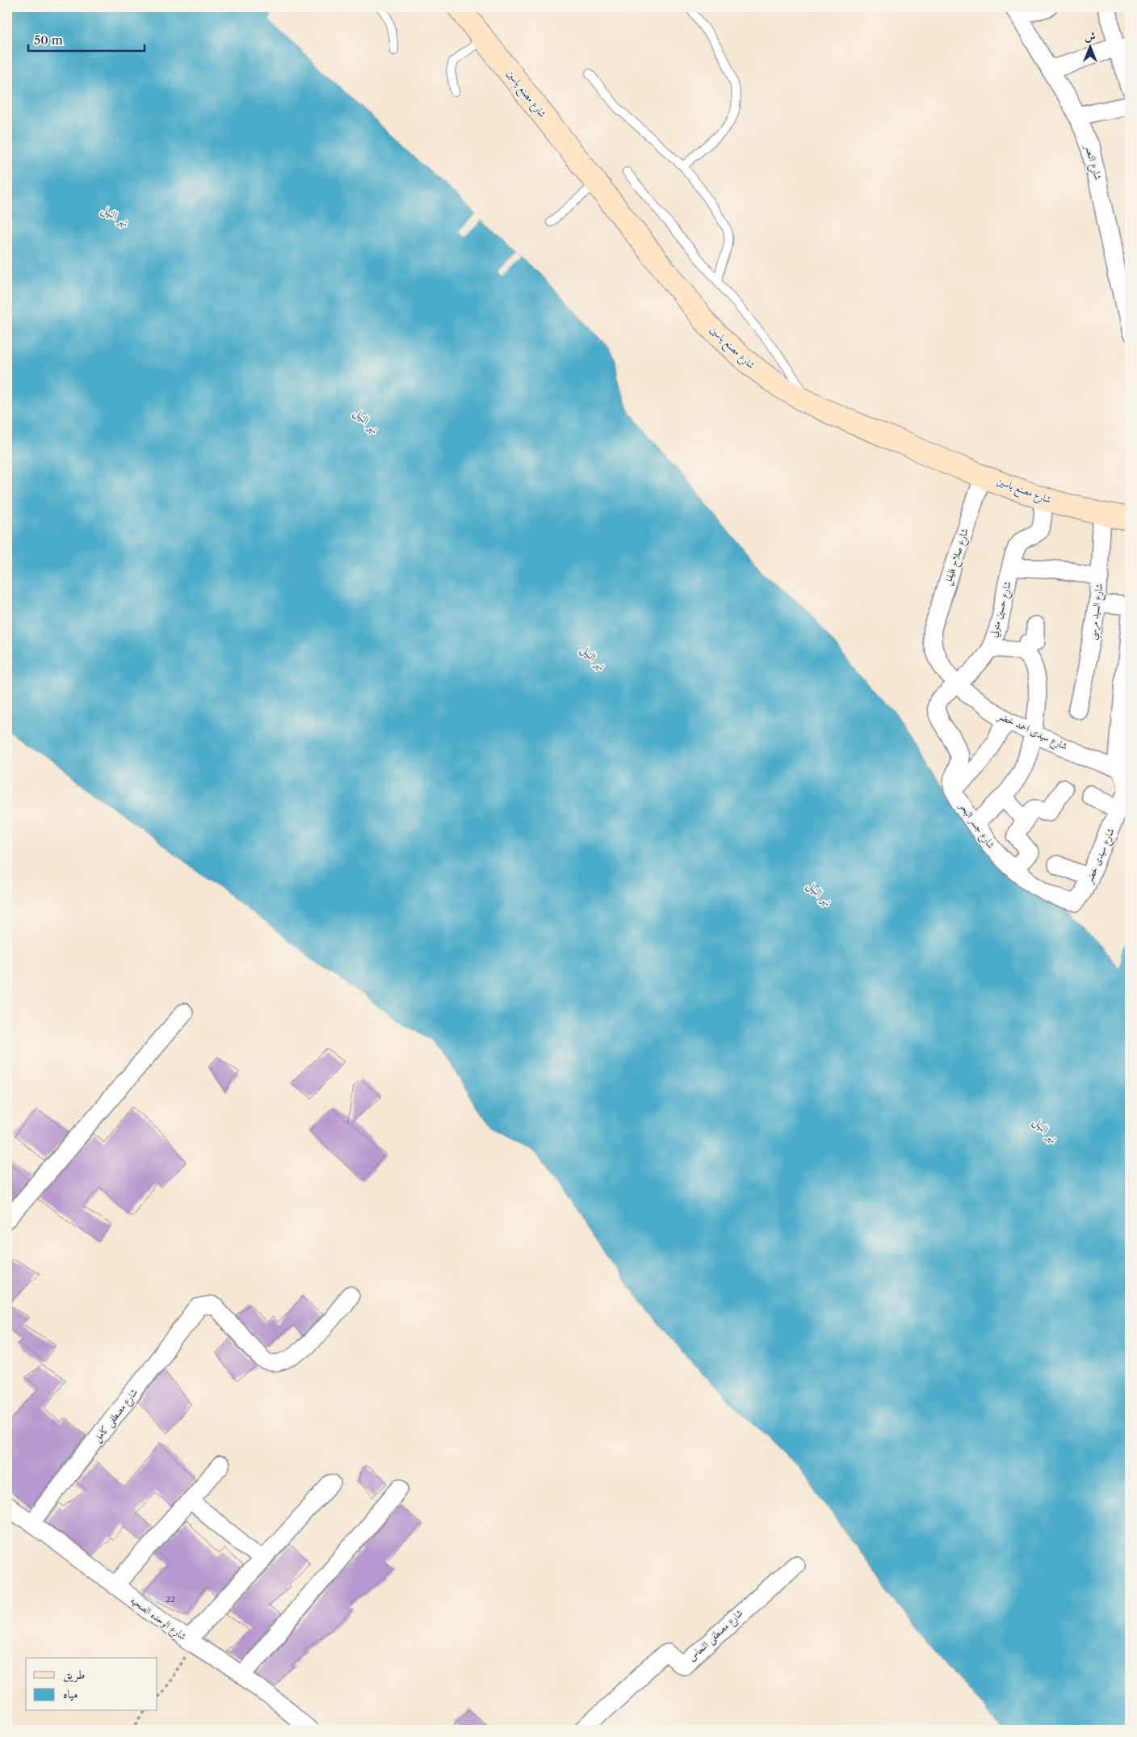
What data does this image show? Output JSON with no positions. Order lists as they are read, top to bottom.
{
  "streets": {
    "main road": ["شارع مصنع ياسين"],
    "street": [
      "شارع النصر",
      "شارع صلاح فليفل",
      "شارع حسين متولي",
      "شارع السيد مرسي",
      "شارع سيدى احمد خضر",
      "شارع جسر البحر",
      "شارع سيدى خضر",
      "شارع مصطفى كامل",
      "شارع الوحده الصحيه",
      "شارع مصطفى النحاس"
    ]
  },
  "crossings": [
    ["شارع مصنع ياسين", "شارع صلاح فليفل"],
    ["شارع مصنع ياسين", "شارع حسين متولي"],
    ["شارع مصنع ياسين", "شارع السيد مرسي"],
    ["شارع صلاح فليفل", "شارع سيدى احمد خضر"],
    ["شارع حسين متولي", "شارع سيدى احمد خضر"],
    ["شارع حسين متولي", "شارع جسر البحر"],
    ["شارع سيدى احمد خضر", "شارع سيدى خضر"],
    ["شارع جسر البحر", "شارع سيدى خضر"],
    ["شارع مصطفى كامل", "شارع الوحده الصحيه"]
  ],
  "water": ["نهر النيل"],
  "house_numbers": ["22"],
  "legend": ["طريق", "مياه"],
  "scale_bar": "50 m",
  "north": "top"
}
